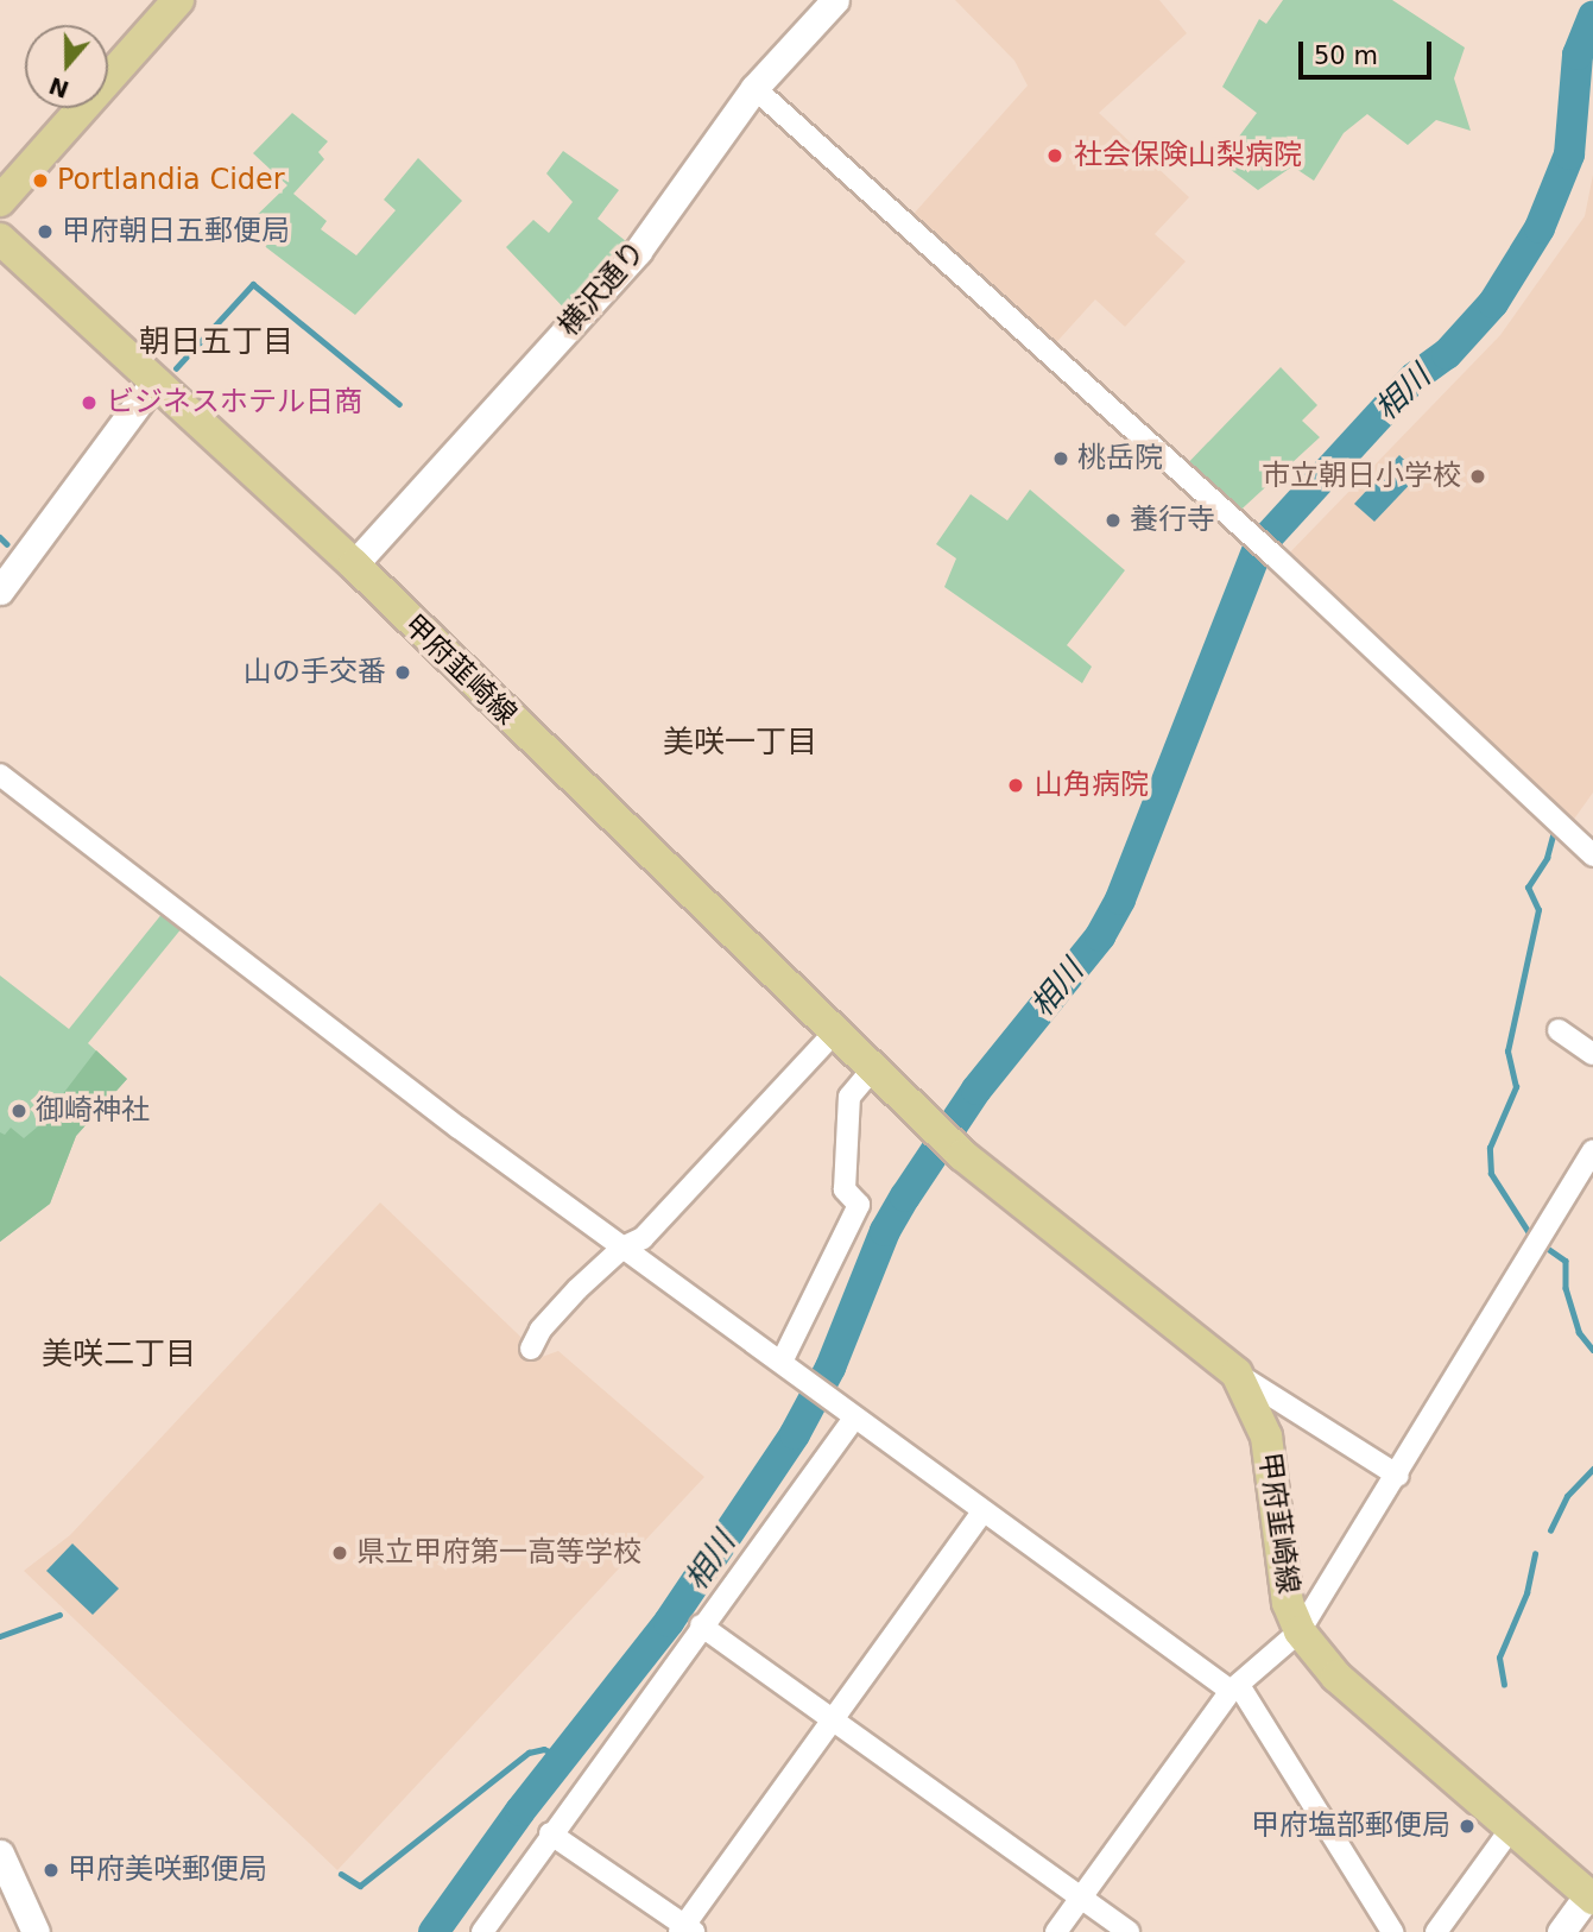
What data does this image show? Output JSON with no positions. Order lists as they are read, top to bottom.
{
  "streets": {
    "main road": ["甲府韮崎線"],
    "street": ["横沢通り"]
  },
  "crossings": [
    ["横沢通り", "甲府韮崎線"]
  ],
  "districts": ["朝日五丁目", "美咲一丁目", "美咲二丁目"],
  "water": ["相川"],
  "places": [
    "社会保険山梨病院",
    "Portlandia Cider",
    "甲府朝日五郵便局",
    "ビジネスホテル日商",
    "桃岳院",
    "市立朝日小学校",
    "養行寺",
    "山の手交番",
    "山角病院",
    "御崎神社",
    "県立甲府第一高等学校",
    "甲府塩部郵便局",
    "甲府美咲郵便局"
  ],
  "scale_bar": "50 m",
  "north": "bottom"
}
